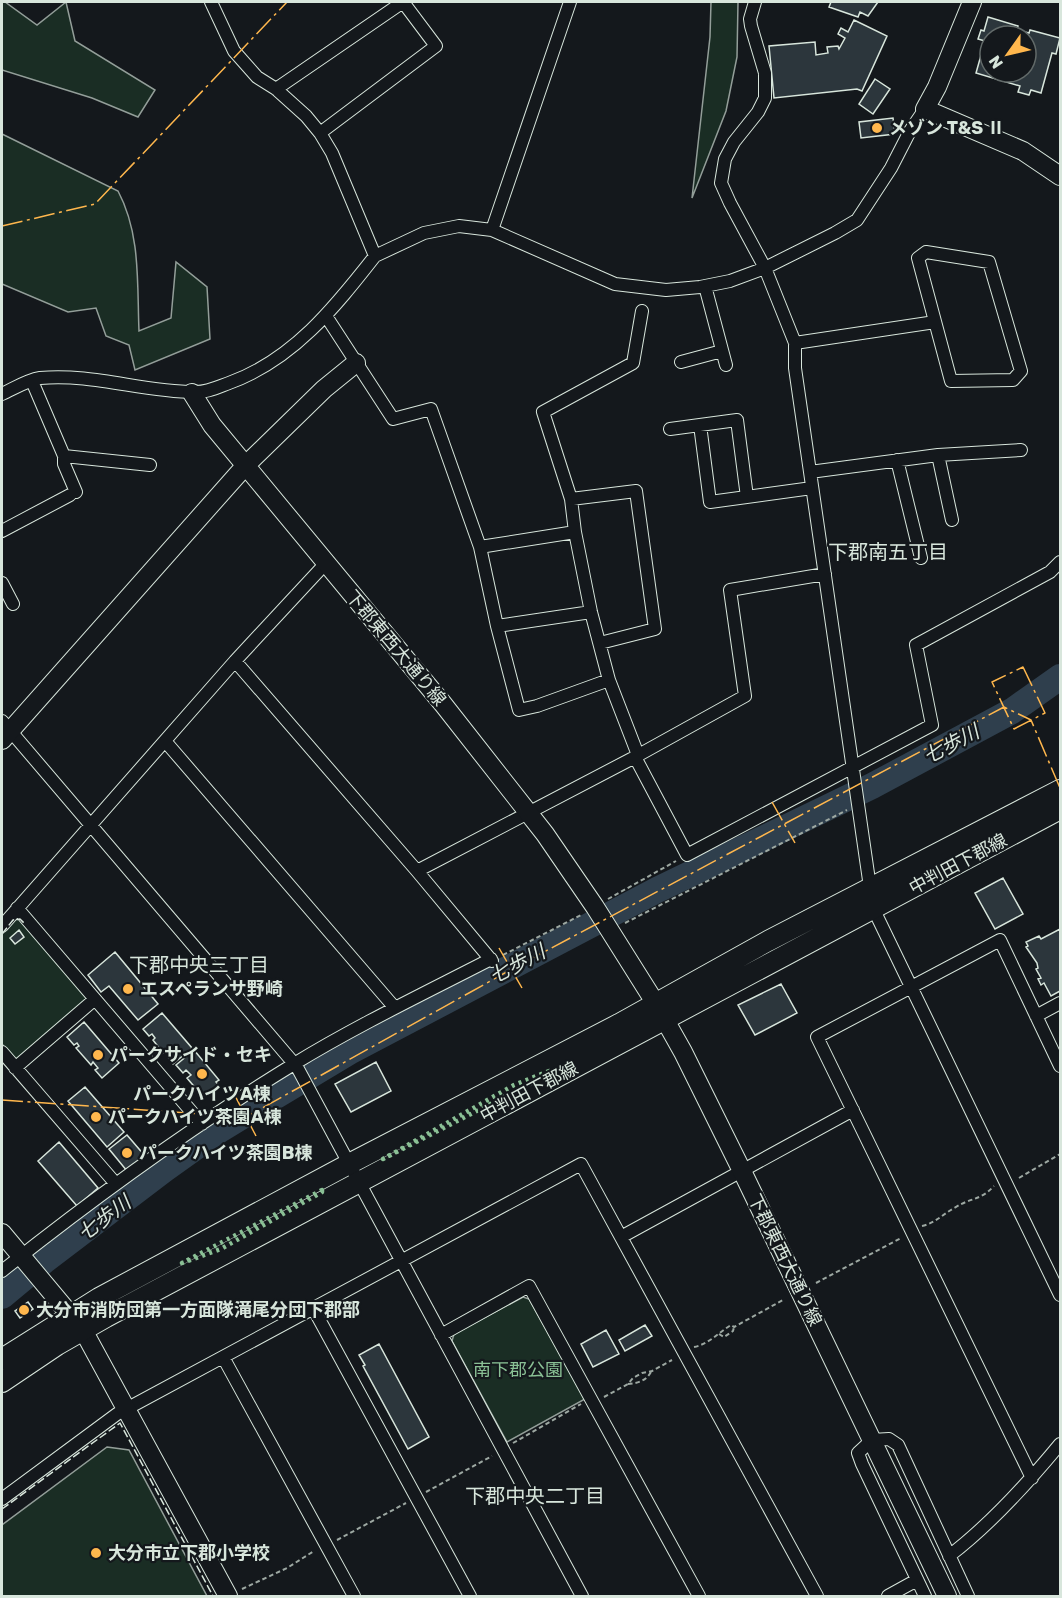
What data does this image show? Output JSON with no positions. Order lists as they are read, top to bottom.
{
  "streets": {
    "main road": ["中判田下郡線"],
    "street": ["下郡東西大通り線"]
  },
  "crossings": [
    ["下郡東西大通り線", "中判田下郡線"]
  ],
  "districts": ["下郡南五丁目", "下郡中央三丁目", "下郡中央二丁目"],
  "water": ["七歩川"],
  "parks": ["南下郡公園"],
  "places": [
    "メゾン T&S Ⅱ",
    "エスペランサ野崎",
    "パークサイド・セキ",
    "パークハイツA棟",
    "パークハイツ茶園A棟",
    "パークハイツ茶園B棟",
    "大分市消防団第一方面隊滝尾分団下郡部",
    "大分市立下郡小学校"
  ],
  "north": "bottom left"
}
